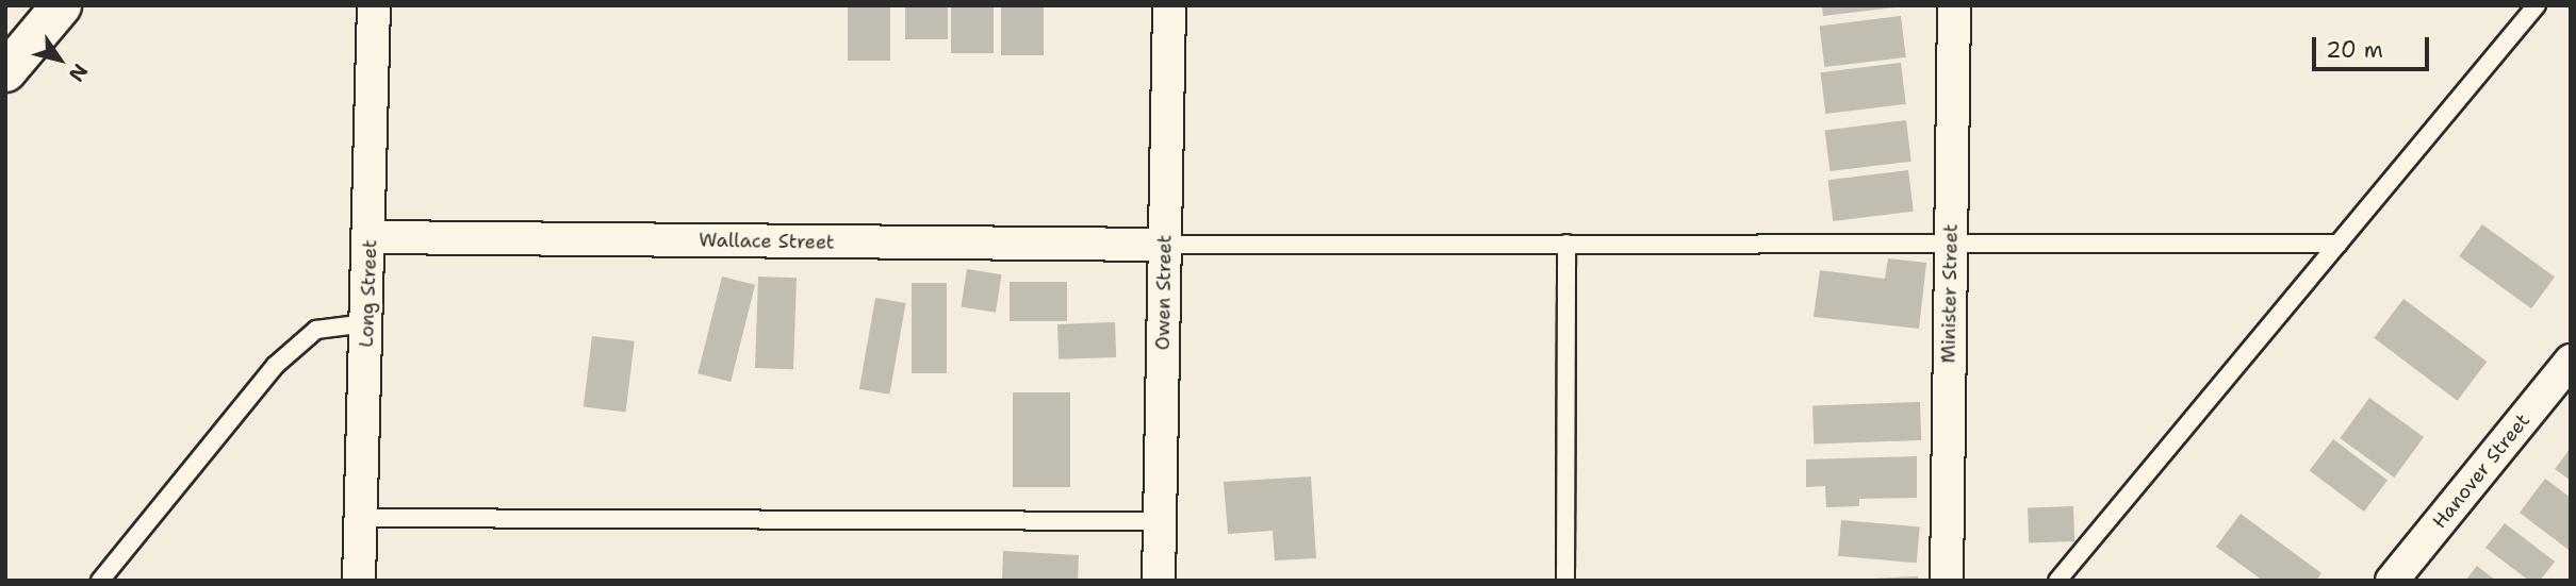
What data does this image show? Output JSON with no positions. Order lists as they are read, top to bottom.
{
  "streets": {
    "street": [
      "Wallace Street",
      "Owen Street",
      "Long Street",
      "Minister Street",
      "Hanover Street"
    ]
  },
  "crossings": [
    ["Wallace Street", "Owen Street"],
    ["Wallace Street", "Long Street"]
  ],
  "scale_bar": "20 m",
  "north": "bottom right"
}
